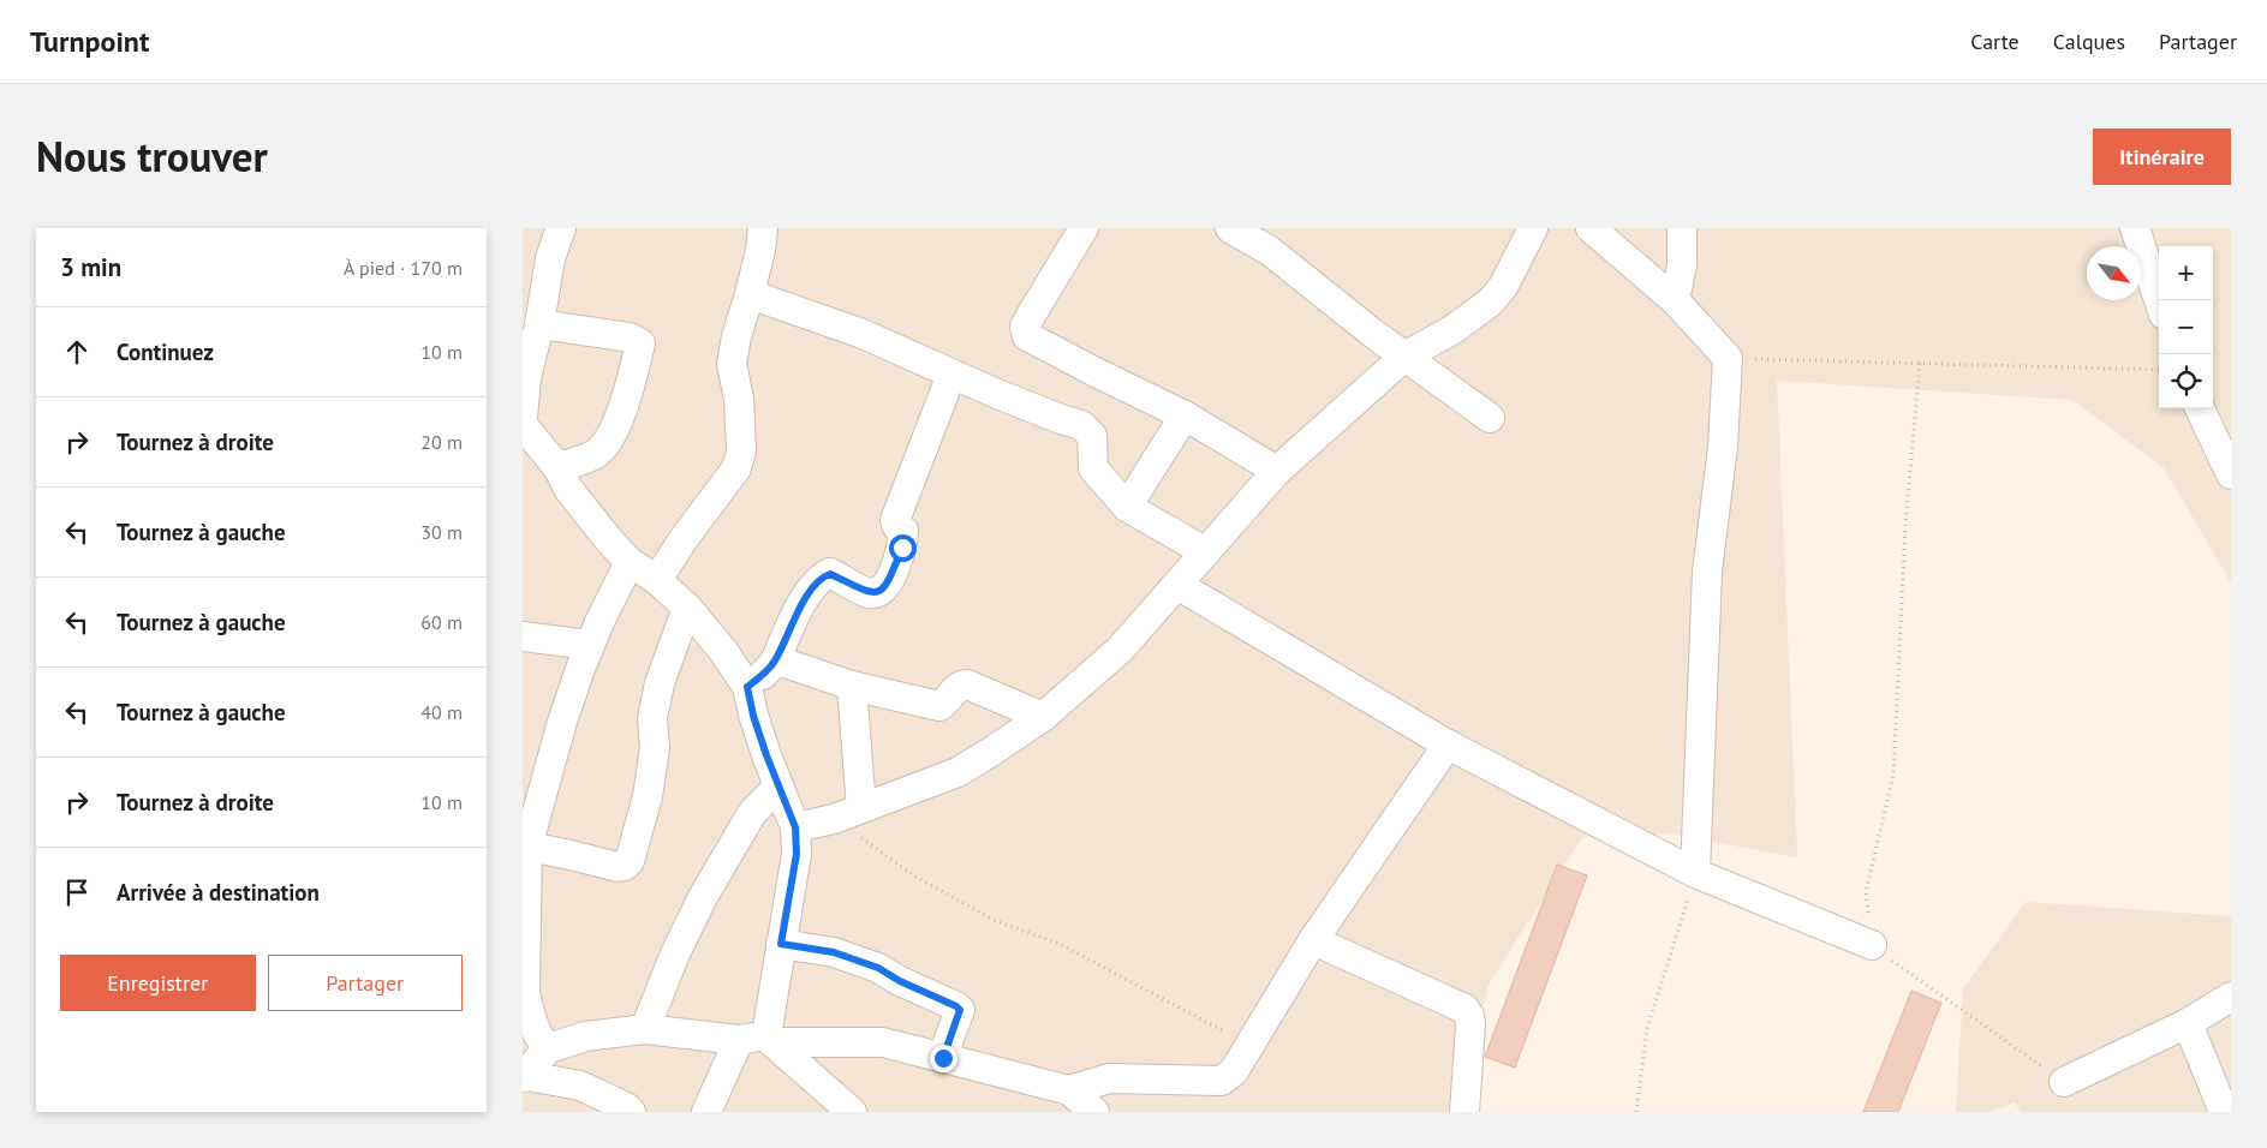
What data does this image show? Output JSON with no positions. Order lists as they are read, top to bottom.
{
  "north": "bottom right",
  "page": {
    "header": "Turnpoint",
    "nav": ["Carte", "Calques", "Partager"],
    "title": "Nous trouver",
    "buttons": [
      "Itinéraire",
      ["Enregistrer", "Partager"]
    ],
    "heading": ["3 min", "À pied · 170 m"],
    "map_buttons": ["+", "−"],
    "list": [
      ["Continuez", "10 m"],
      ["Tournez à droite", "20 m"],
      ["Tournez à gauche", "30 m"],
      ["Tournez à gauche", "60 m"],
      ["Tournez à gauche", "40 m"],
      ["Tournez à droite", "10 m"],
      "Arrivée à destination"
    ]
  }
}
